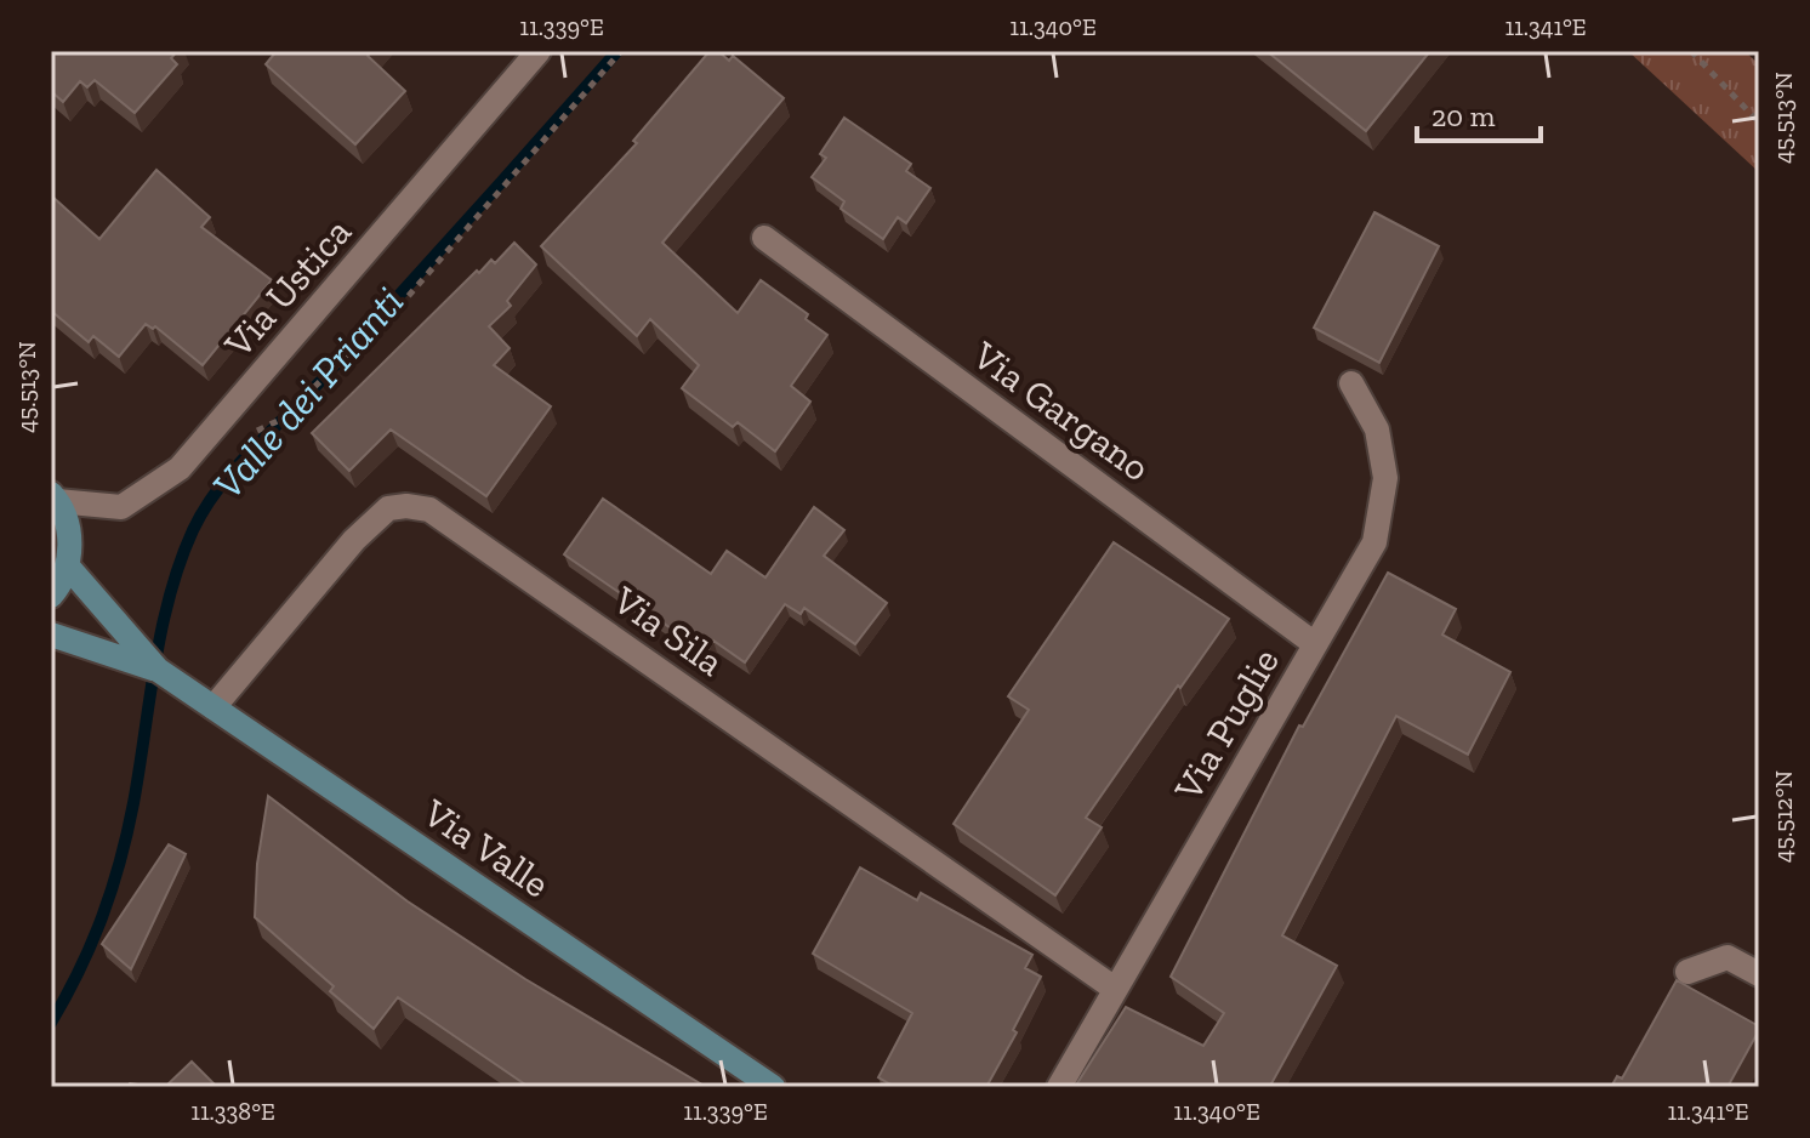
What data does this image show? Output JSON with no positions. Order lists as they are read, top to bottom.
{
  "streets": {
    "main road": ["Via Valle"],
    "street": [
      "Via Ustica",
      "Via Gargano",
      "Via Sila",
      "Via Puglie"
    ]
  },
  "crossings": [
    ["Via Gargano", "Via Puglie"],
    ["Via Sila", "Via Puglie"],
    ["Via Sila", "Via Valle"]
  ],
  "water": ["Valle dei Prianti"],
  "scale_bar": "20 m",
  "coordinates": [
    "11.339°E",
    "11.340°E",
    "11.341°E",
    "45.513°N",
    "45.512°N",
    "11.338°E"
  ]
}
